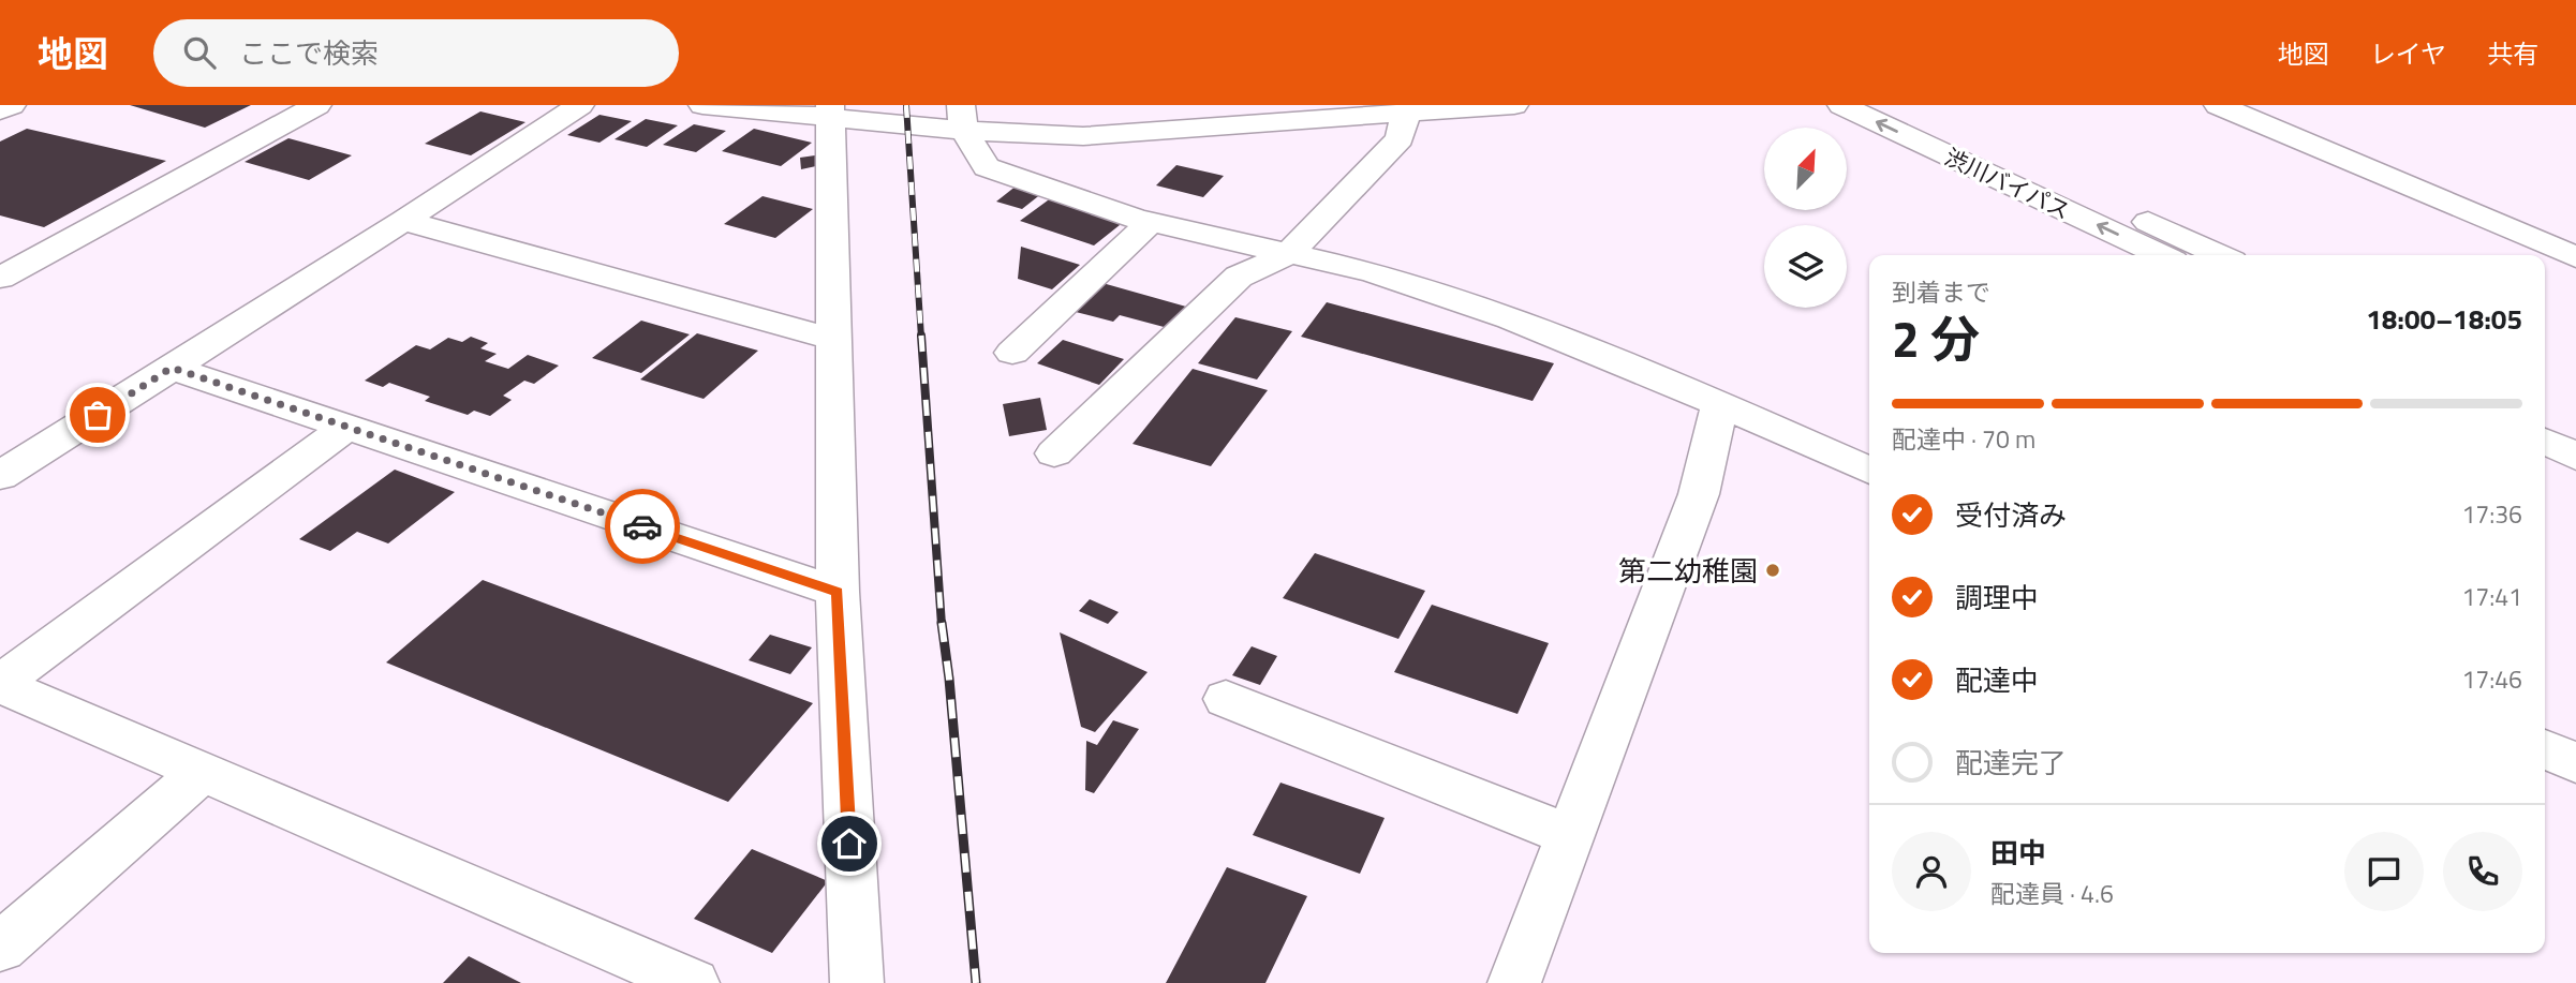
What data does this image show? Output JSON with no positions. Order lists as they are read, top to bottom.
{
  "streets": {
    "main road": ["渋川バイパス"]
  },
  "places": ["第二幼稚園"],
  "north": "top right",
  "page": {
    "header": "地図",
    "search": "ここで検索",
    "nav": ["地図", "レイヤ", "共有"],
    "heading": ["2 分", "到着まで", "18:00–18:05"],
    "panel": ["田中", "配達員 · 4.6"],
    "bar": "配達中 · 70 m",
    "list": [
      ["受付済み", "17:36"],
      ["調理中", "17:41"],
      ["配達中", "17:46"],
      "配達完了"
    ]
  }
}
